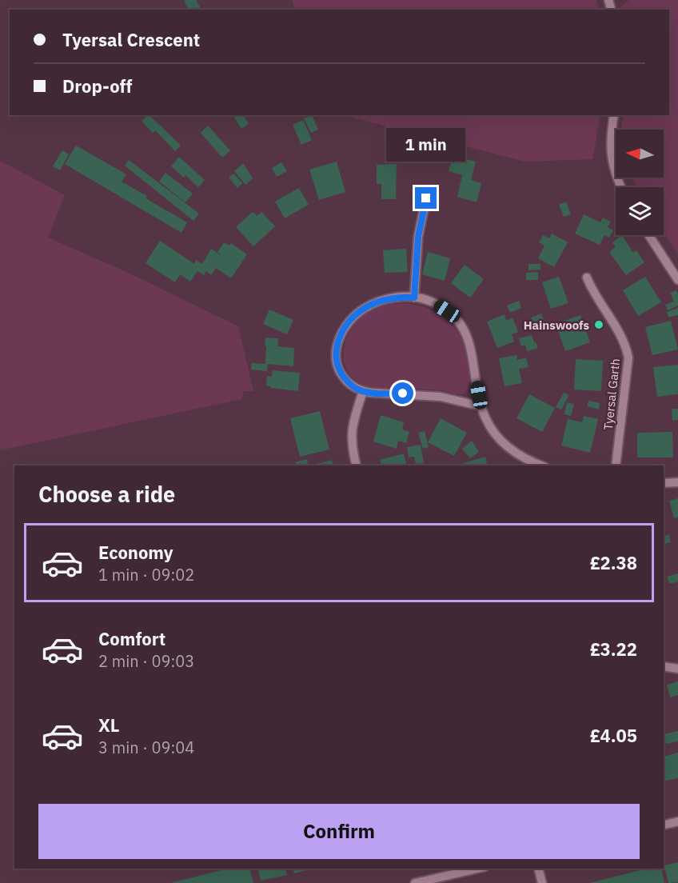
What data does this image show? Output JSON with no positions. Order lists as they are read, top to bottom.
{
  "streets": {
    "street": ["Tyersal Garth"]
  },
  "places": ["Hainswoofs"],
  "north": "left",
  "page": {
    "banner": ["Tyersal Crescent", "Drop-off"],
    "bubble": "1 min",
    "heading": "Choose a ride",
    "list": [
      {
        "name": "Economy",
        "note": "1 min · 09:02",
        "value": "£2.38"
      },
      {
        "name": "Comfort",
        "note": "2 min · 09:03",
        "value": "£3.22"
      },
      {
        "name": "XL",
        "note": "3 min · 09:04",
        "value": "£4.05"
      }
    ],
    "buttons": "Confirm"
  }
}
